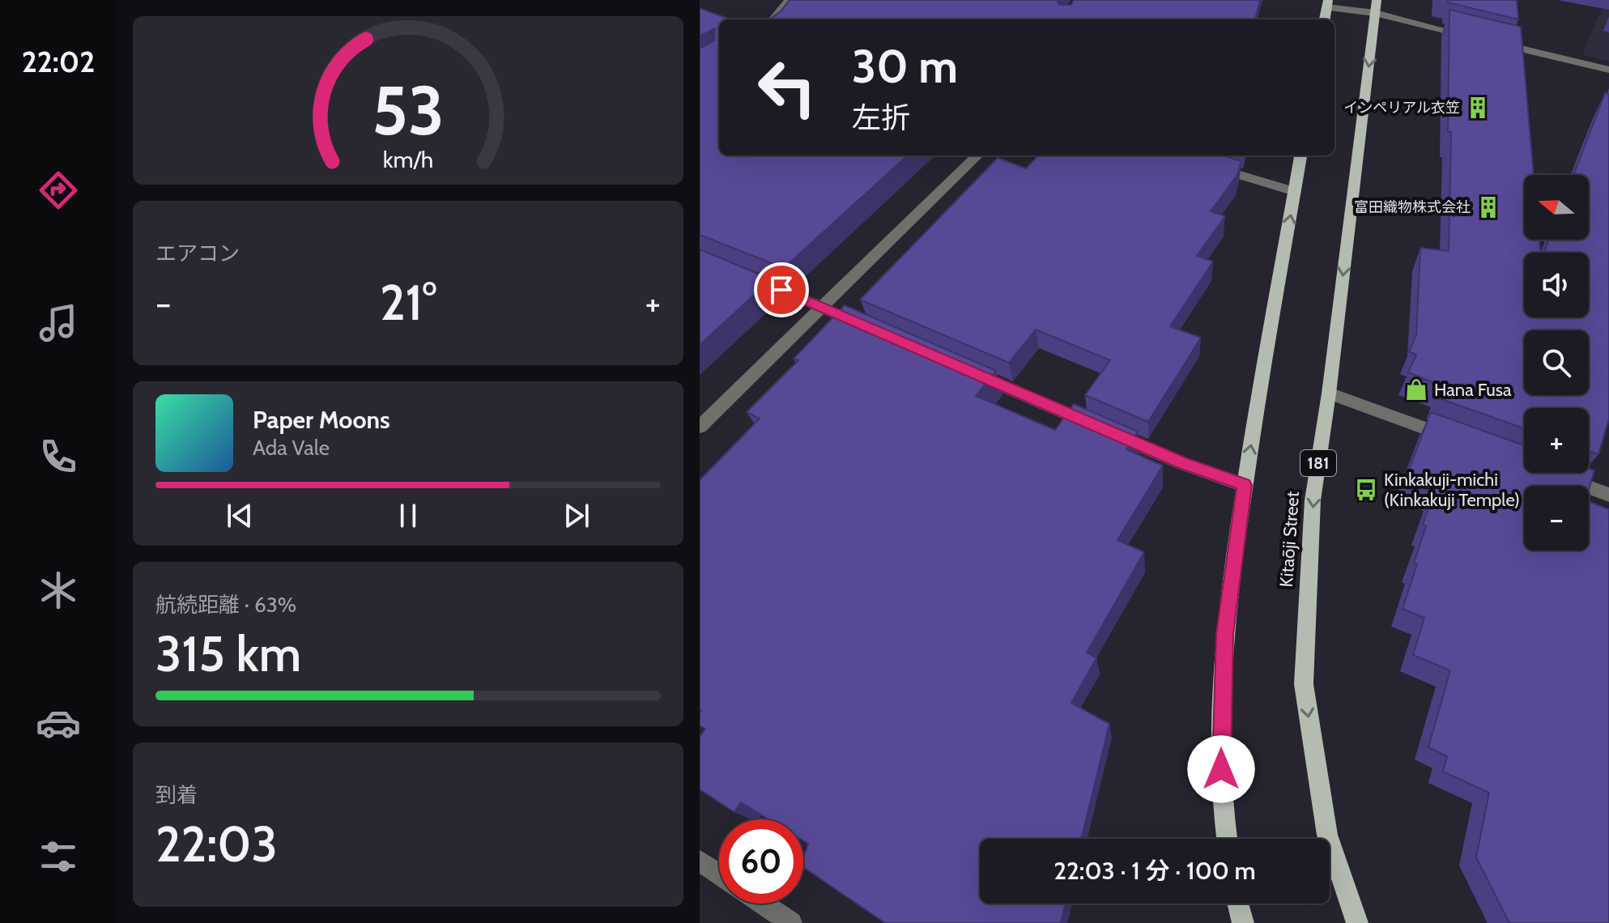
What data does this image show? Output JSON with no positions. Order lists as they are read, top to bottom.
{
  "streets": {
    "main road": ["181", "Kitaōji Street"]
  },
  "places": {
    "building": ["インペリアル衣笠", "富田織物株式会社"],
    "shop": ["Hana Fusa"],
    "bus stop": ["Kinkakuji-michi (Kinkakuji Temple)"]
  },
  "north": "left",
  "page": {
    "tabs": "22:02",
    "turn": ["30 m", "左折"],
    "map_buttons": ["+", "−"],
    "tile": [
      "エアコン",
      ["航続距離 · 63%", "315 km"],
      ["到着", "22:03"]
    ],
    "heat": ["−", "21°", "+"],
    "song": ["Paper Moons", "Ada Vale"],
    "limit": "60",
    "trip": "22:03 · 1 分 · 100 m",
    "gauge": ["53", "km/h"]
  }
}
